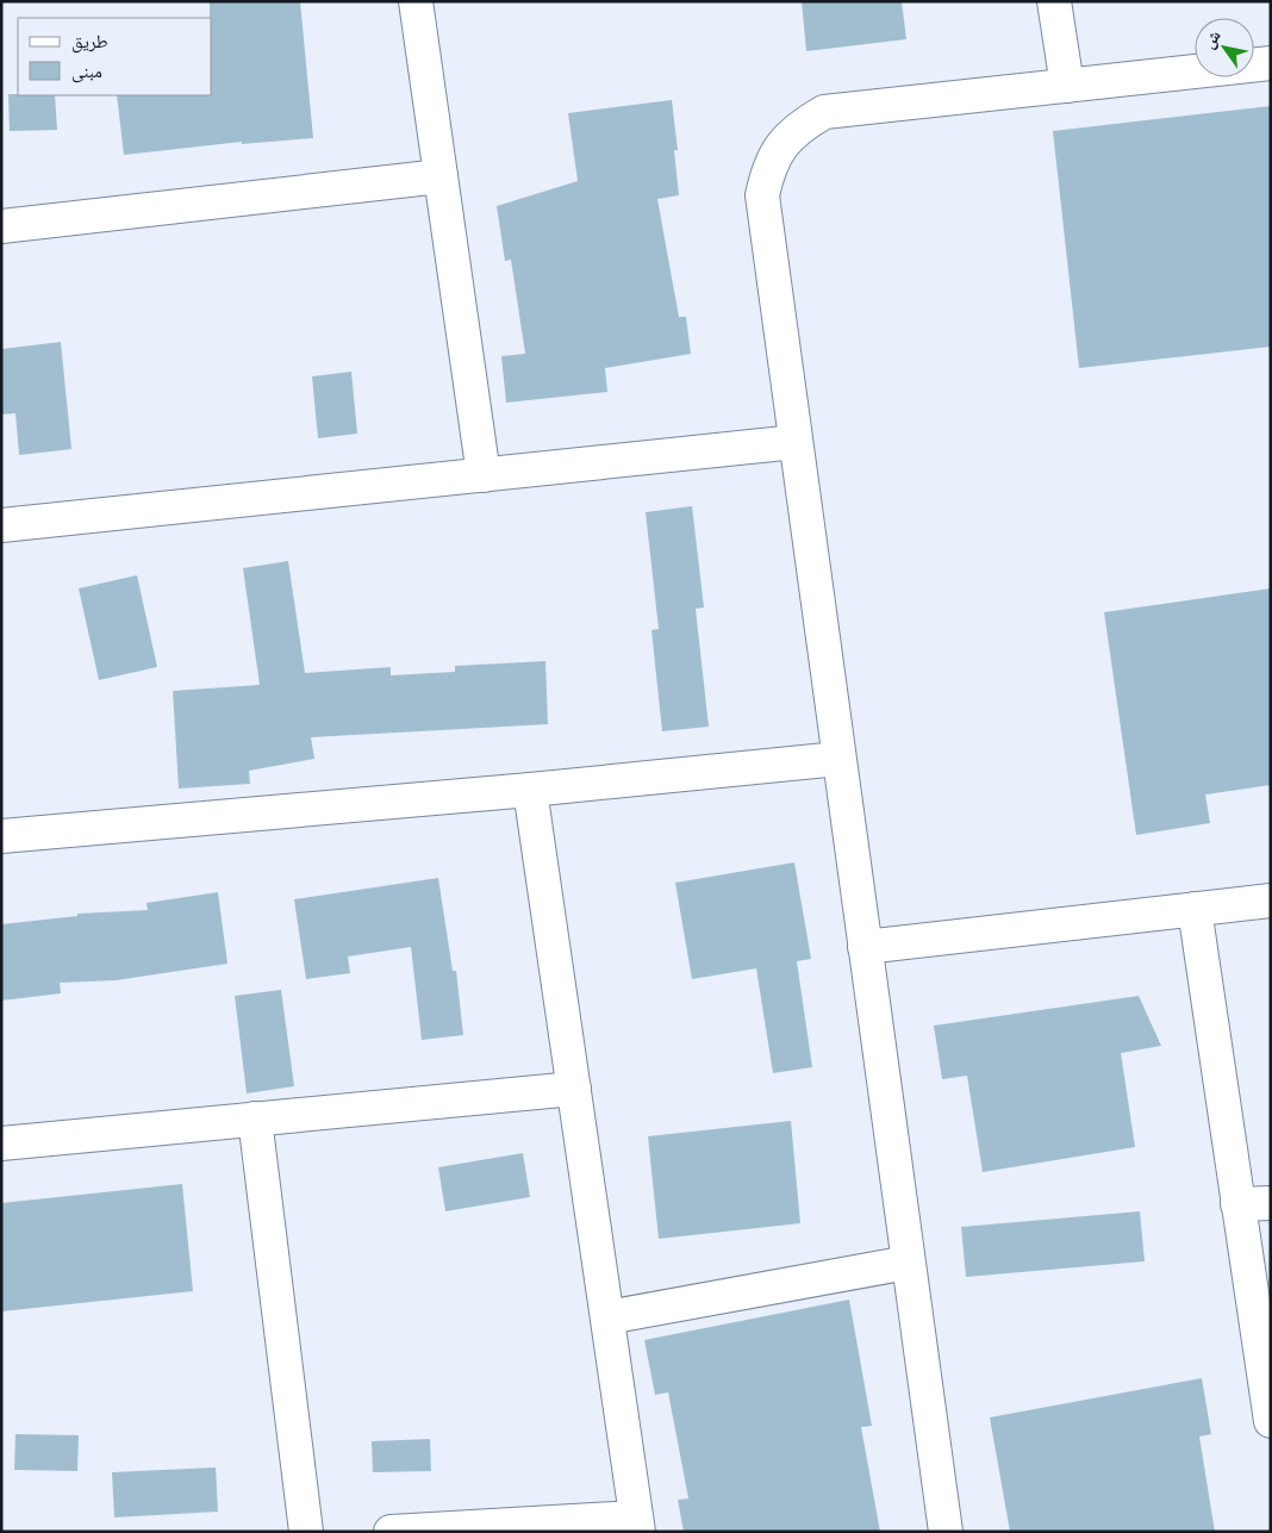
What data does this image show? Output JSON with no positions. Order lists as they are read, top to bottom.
{
  "legend": ["طريق", "مبنى"],
  "north": "top left"
}
